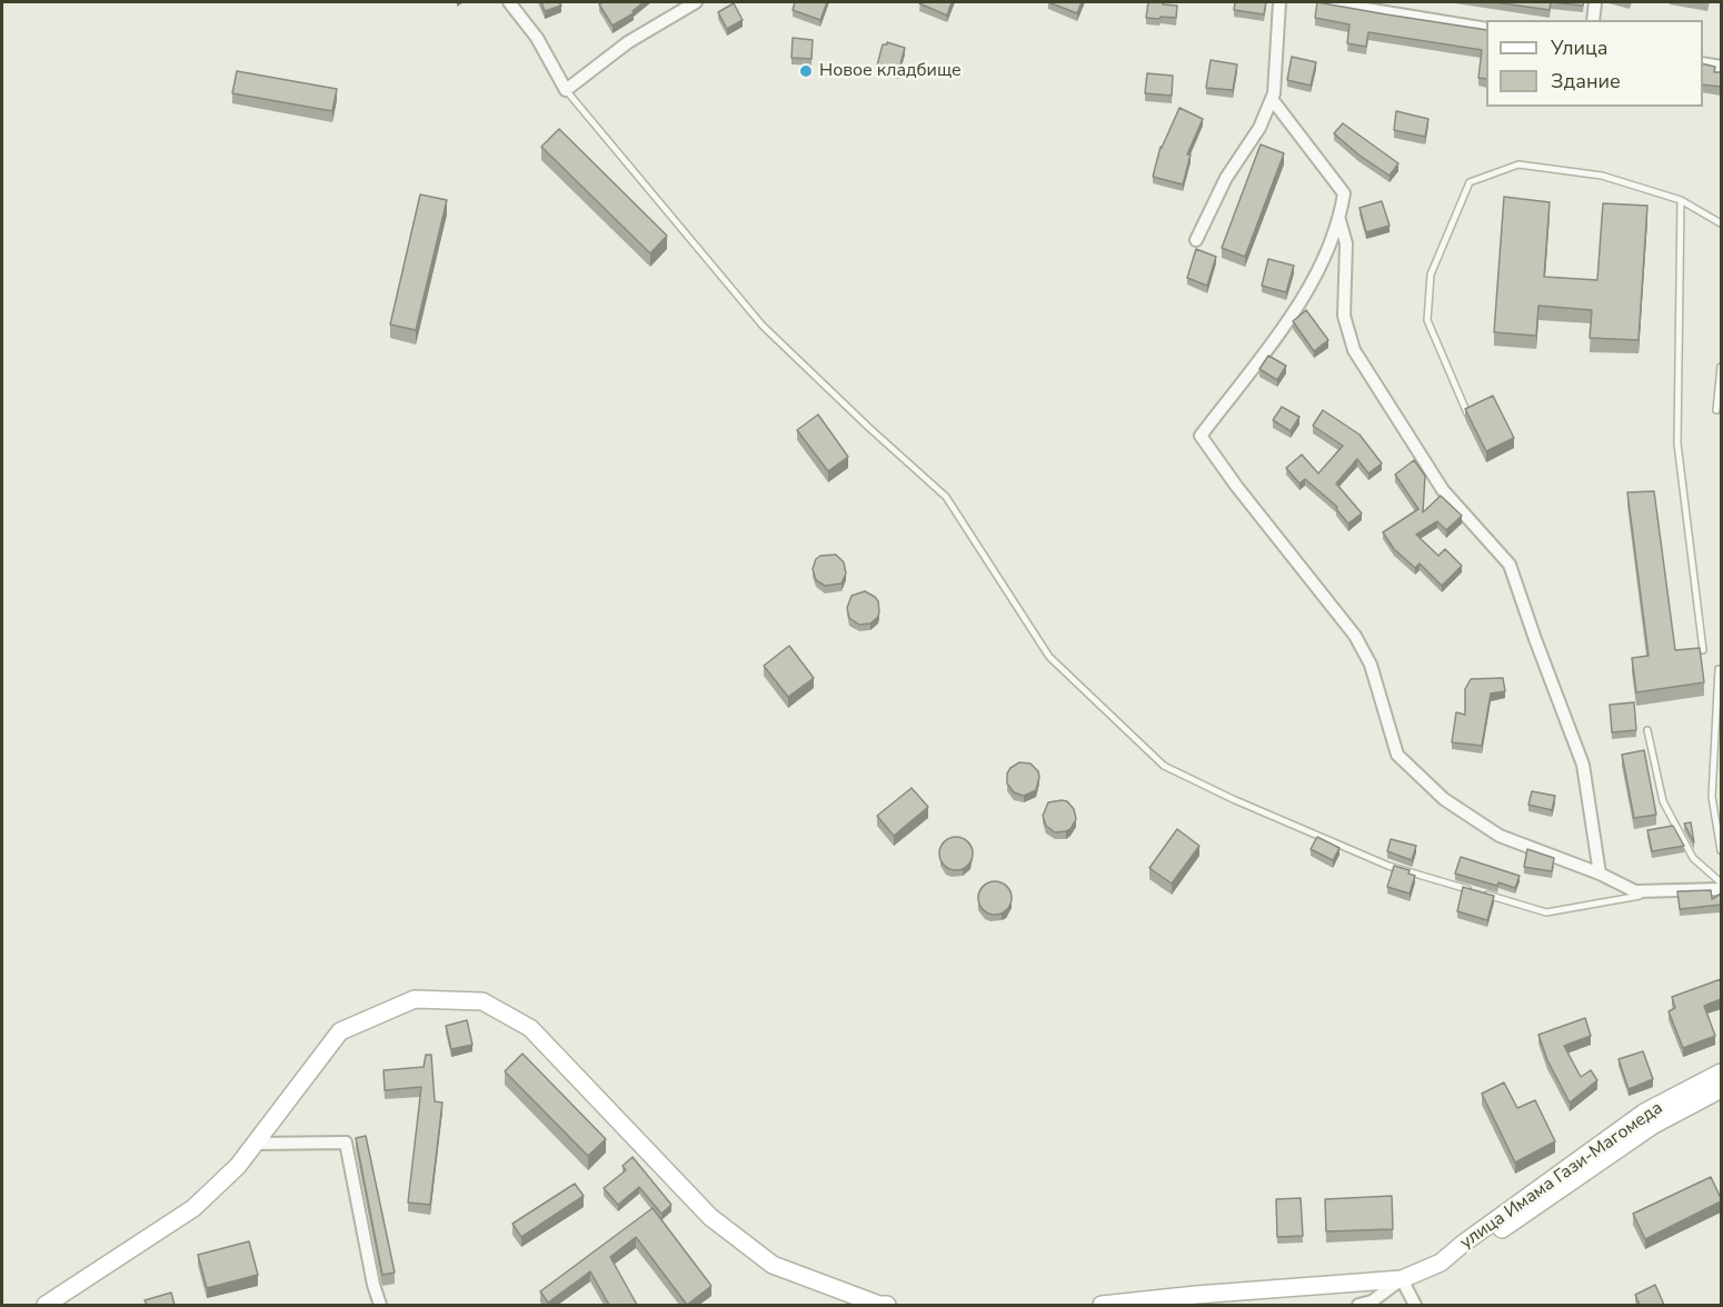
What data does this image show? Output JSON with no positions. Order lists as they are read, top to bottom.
{
  "streets": {
    "main road": ["улица Имама Гази-Магомеда"]
  },
  "places": ["Новое кладбище"],
  "legend": ["Улица", "Здание"]
}
